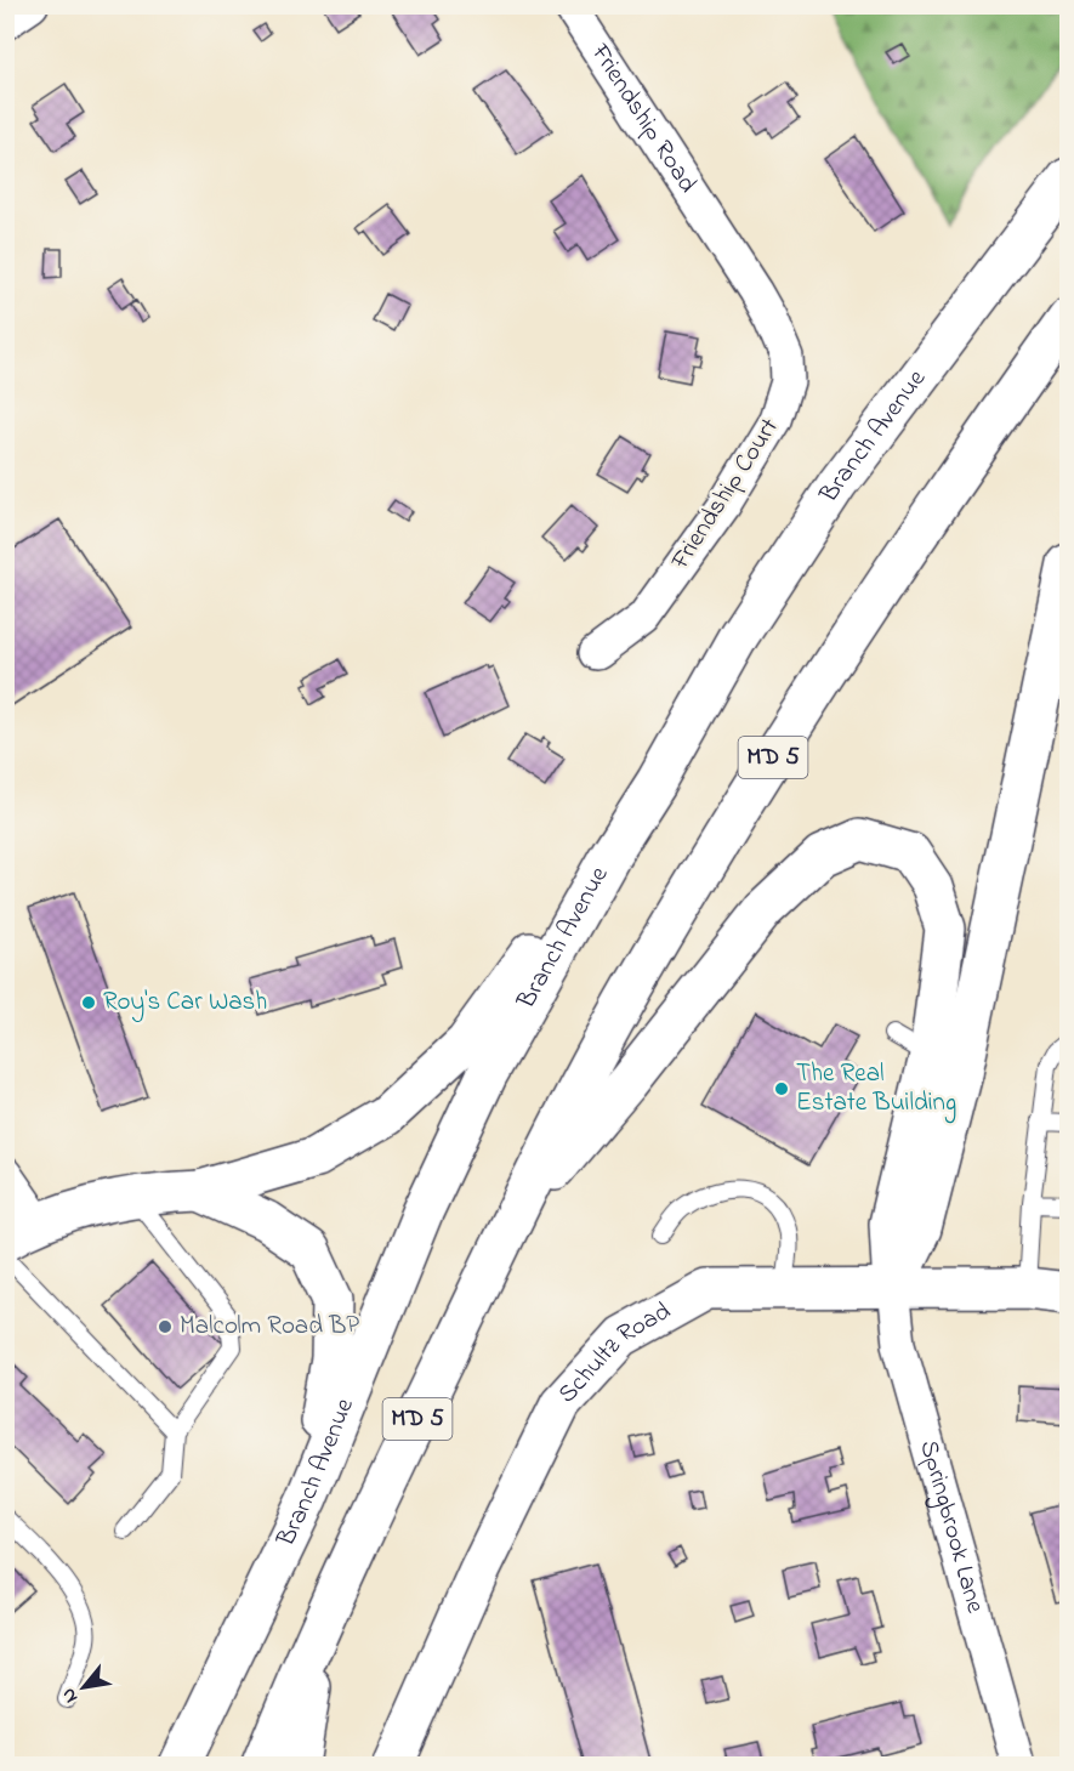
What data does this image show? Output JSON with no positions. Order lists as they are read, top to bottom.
{
  "streets": {
    "main road": ["Branch Avenue", "MD 5", "Schultz Road"],
    "street": ["Friendship Road", "Friendship Court", "Springbrook Lane"]
  },
  "crossings": [
    ["Friendship Road", "Friendship Court"],
    ["Schultz Road", "Springbrook Lane"]
  ],
  "places": ["Roy's Car Wash", "The Real Estate Building", "Malcolm Road BP"],
  "north": "bottom left"
}
